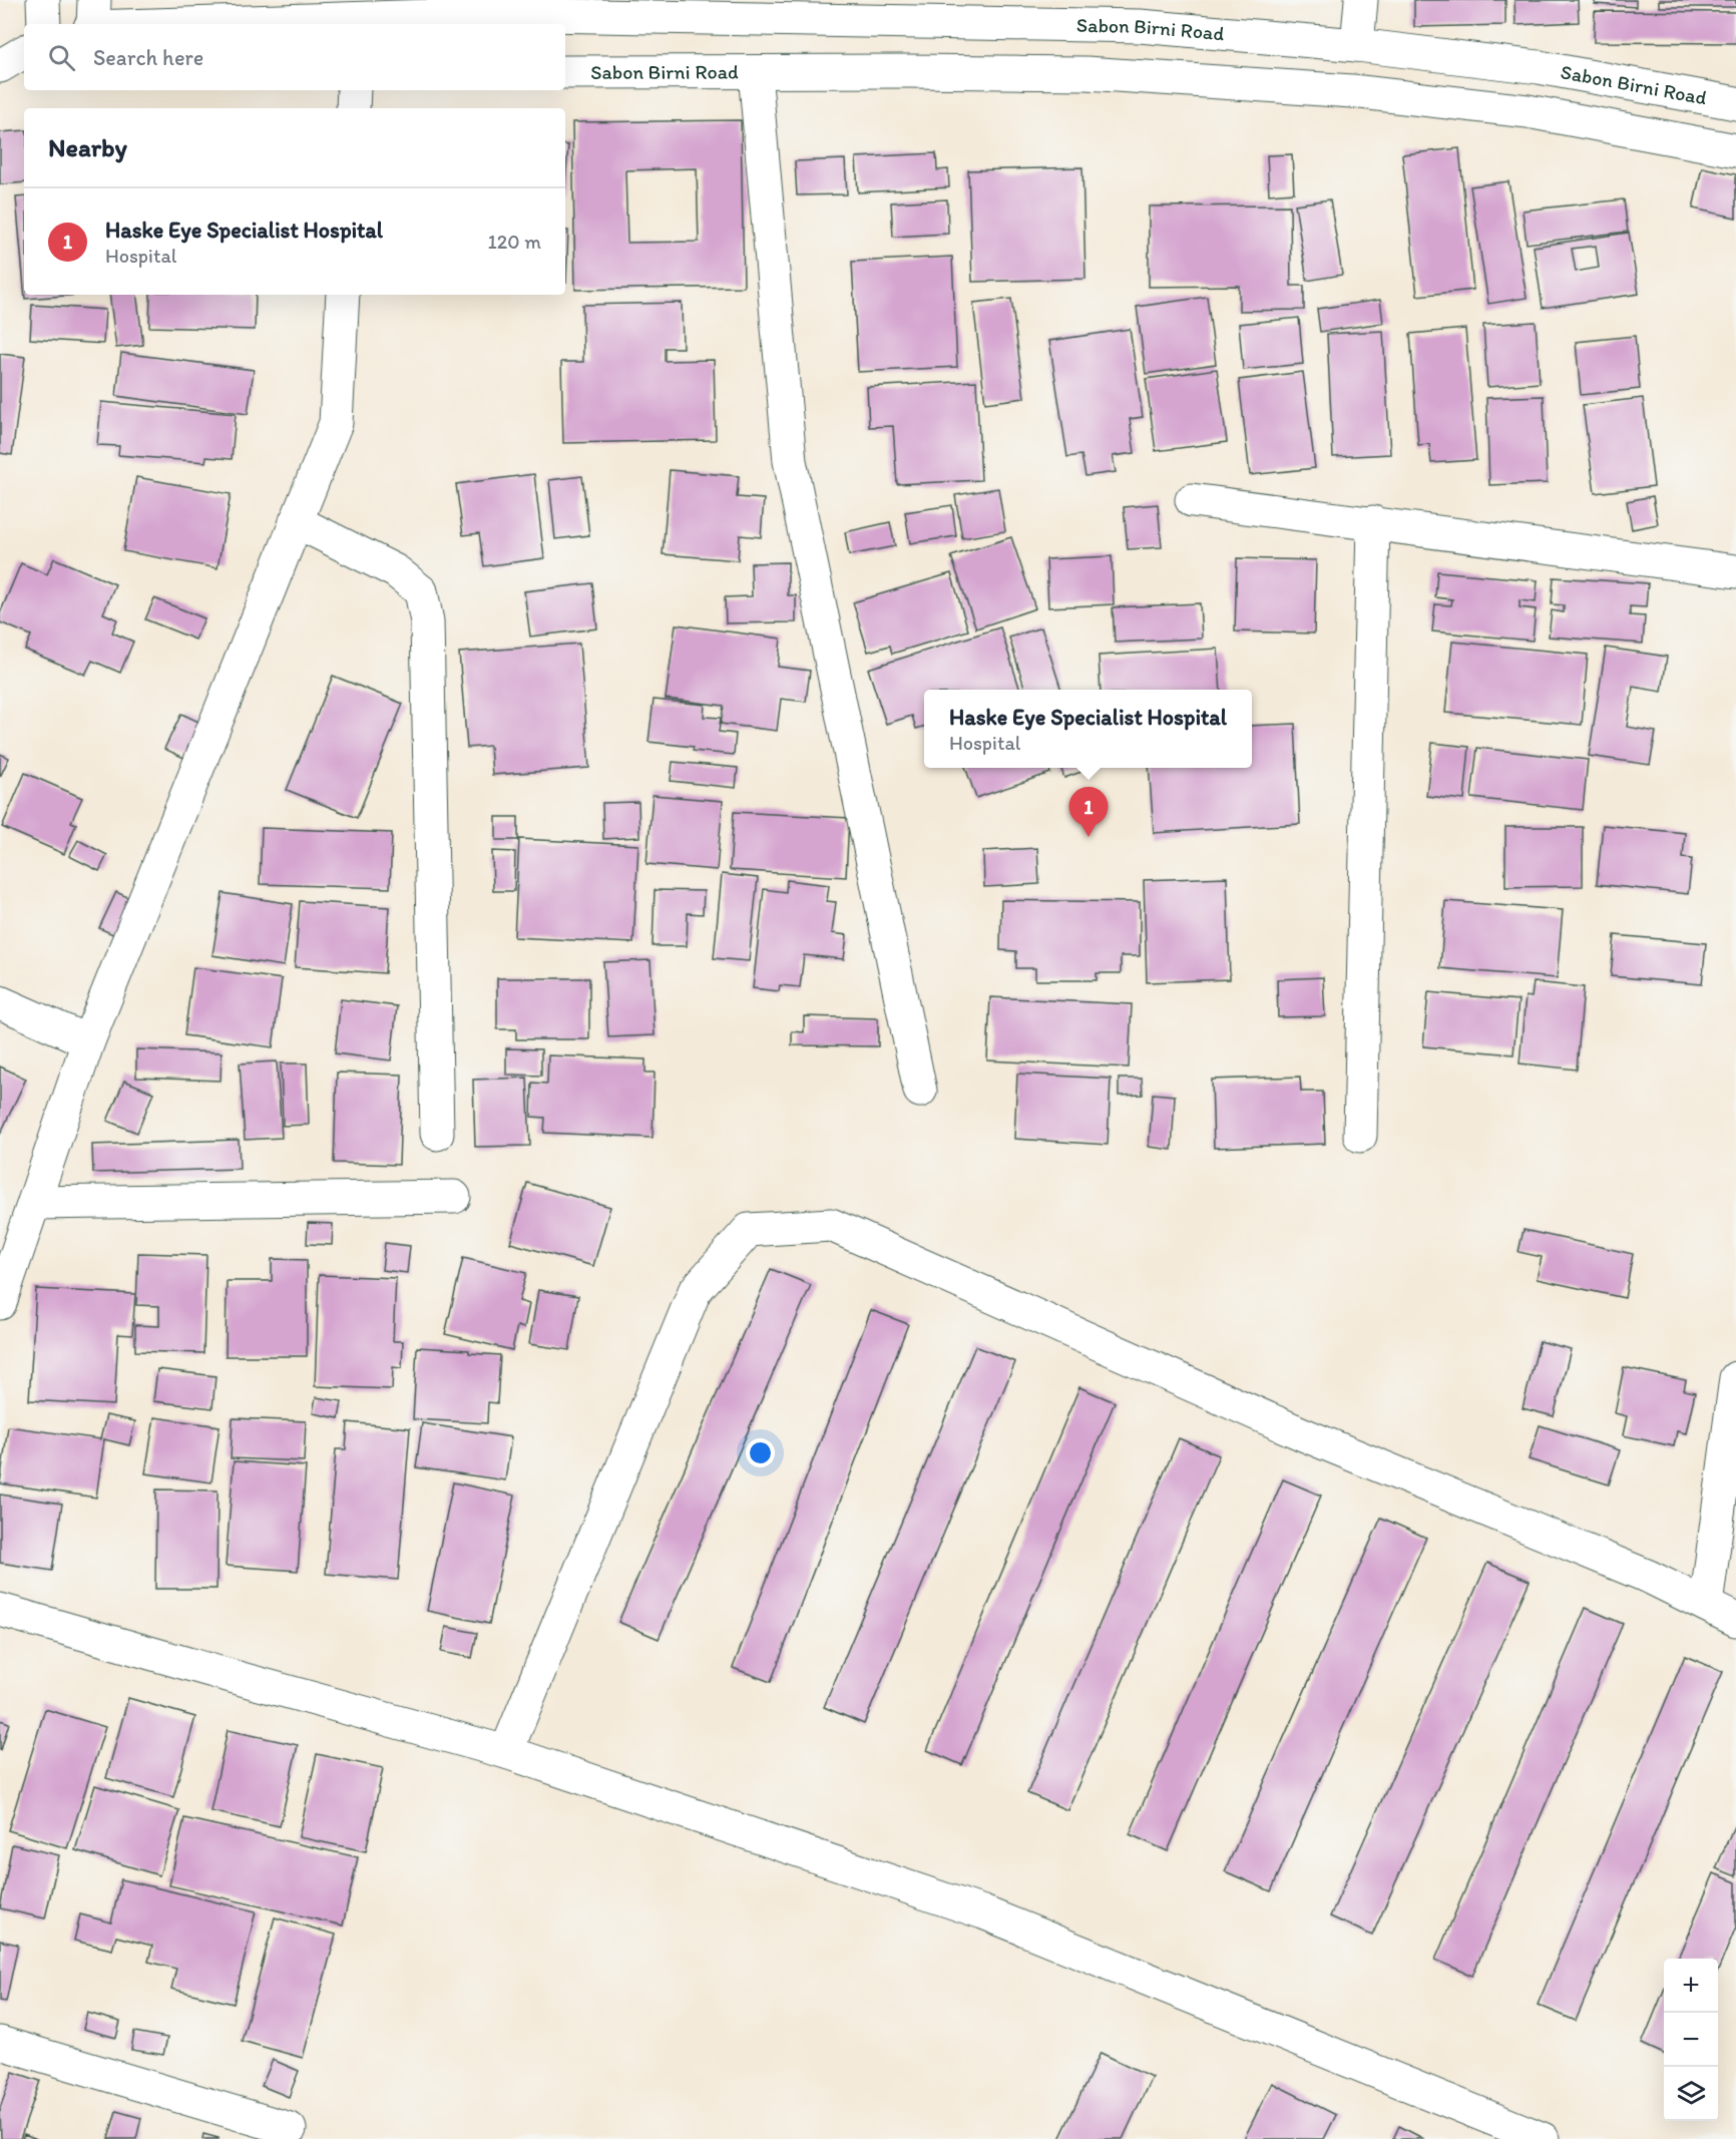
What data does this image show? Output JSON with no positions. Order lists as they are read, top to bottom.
{
  "streets": {
    "street": ["Sabon Birni Road"]
  },
  "page": {
    "search": "Search here",
    "heading": "Nearby",
    "list": [
      {
        "mark": "1",
        "name": "Haske Eye Specialist Hospital",
        "note": "Hospital",
        "value": "120 m"
      }
    ],
    "popup": ["Haske Eye Specialist Hospital", "Hospital"],
    "pins": "1",
    "map_buttons": ["+", "−"]
  }
}
